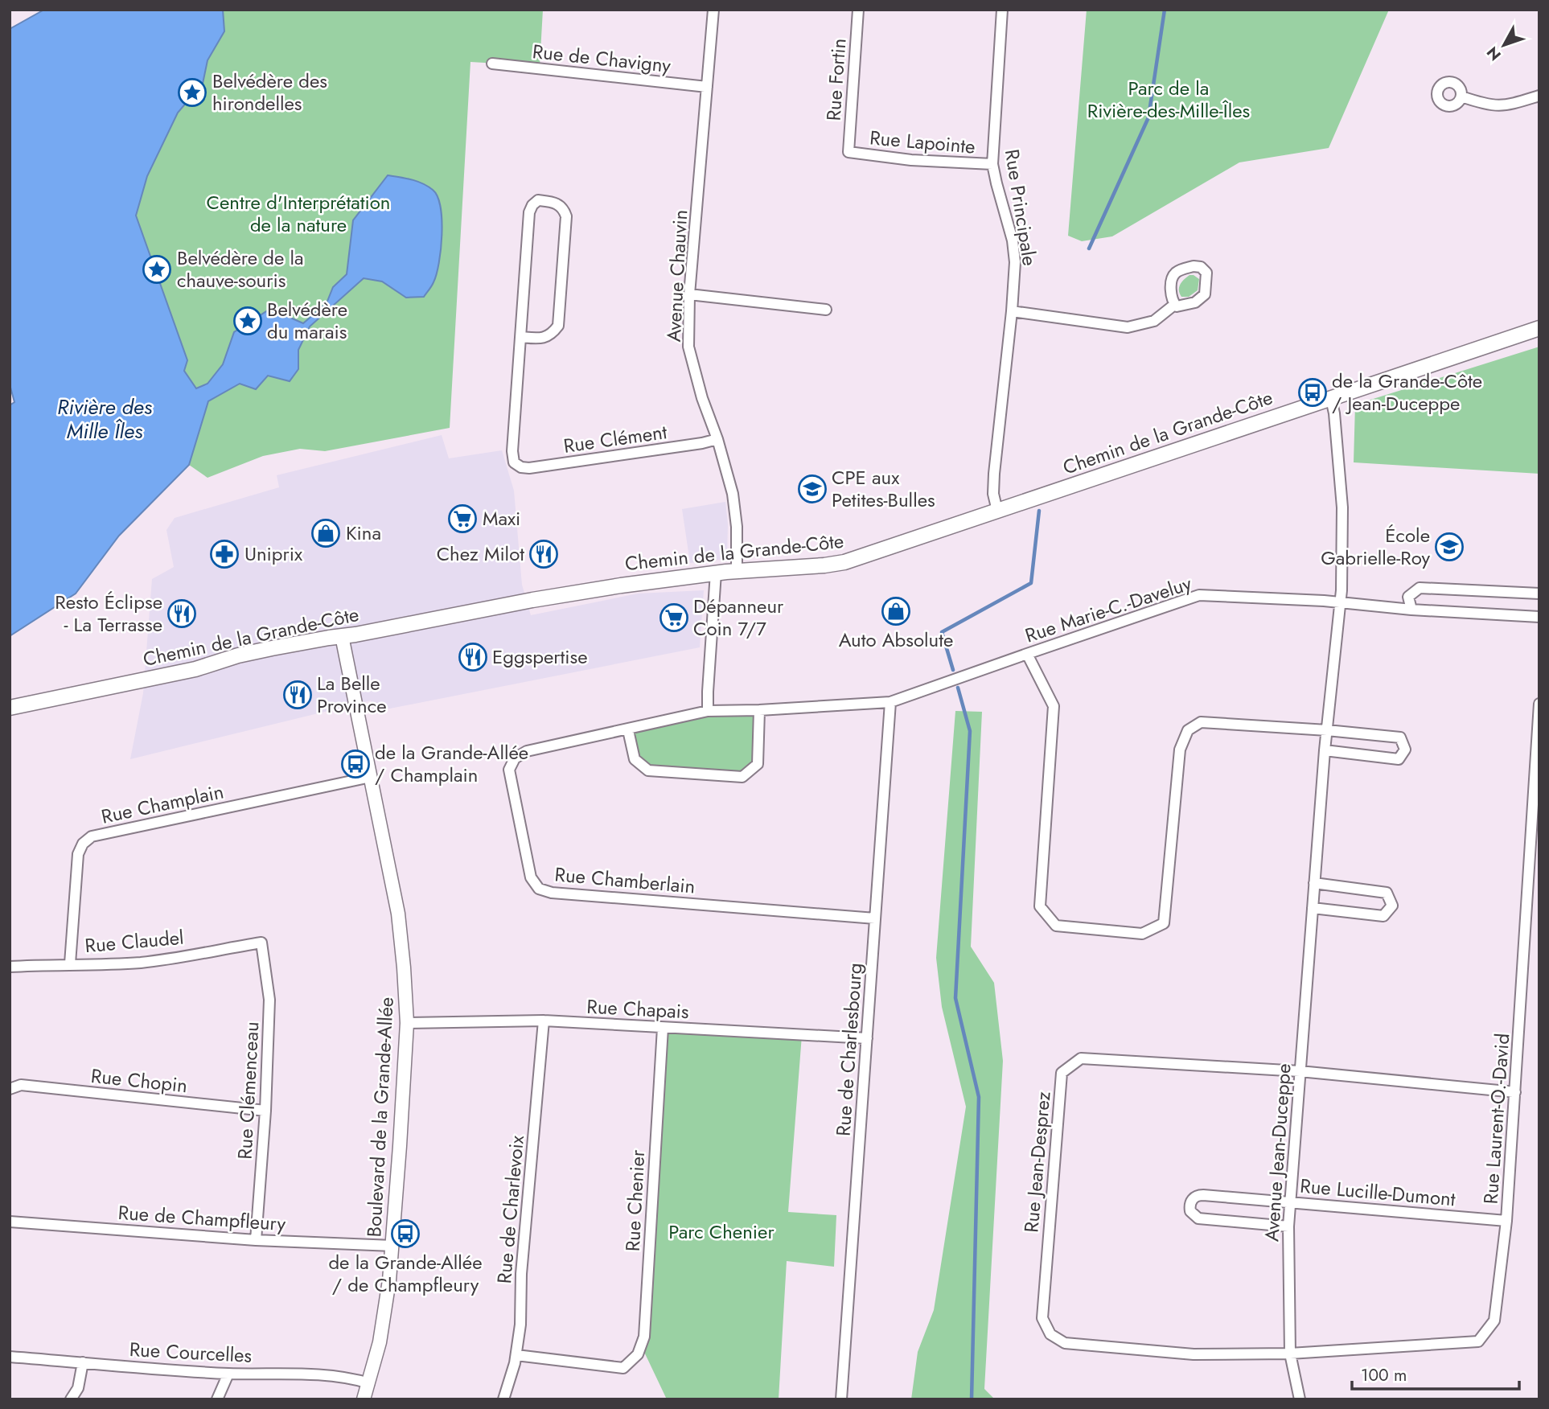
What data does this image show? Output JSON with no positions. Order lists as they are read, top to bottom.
{
  "streets": {
    "main road": ["Chemin de la Grande-Côte"],
    "street": [
      "Rue de Chavigny",
      "Rue Fortin",
      "Rue Lapointe",
      "Rue Principale",
      "Avenue Chauvin",
      "Rue Clément",
      "Rue Marie-C.-Daveluy",
      "Rue Champlain",
      "Rue Chamberlain",
      "Rue Claudel",
      "Rue Chapais",
      "Rue de Charlesbourg",
      "Rue Chopin",
      "Rue Clémenceau",
      "Boulevard de la Grande-Allée",
      "Rue Laurent-O.-David",
      "Avenue Jean-Duceppe",
      "Rue Jean-Desprez",
      "Rue Lucille-Dumont",
      "Rue Chenier",
      "Rue de Charlevoix",
      "Rue de Champfleury",
      "Rue Courcelles"
    ]
  },
  "crossings": [
    ["Rue de Chavigny", "Avenue Chauvin"],
    ["Rue Fortin", "Rue Lapointe"],
    ["Rue Lapointe", "Rue Principale"],
    ["Rue Principale", "Chemin de la Grande-Côte"],
    ["Avenue Chauvin", "Chemin de la Grande-Côte"],
    ["Avenue Chauvin", "Rue Clément"],
    ["Chemin de la Grande-Côte", "Boulevard de la Grande-Allée"],
    ["Chemin de la Grande-Côte", "Avenue Jean-Duceppe"],
    ["Rue Marie-C.-Daveluy", "Rue Chamberlain"],
    ["Rue Marie-C.-Daveluy", "Rue de Charlesbourg"],
    ["Rue Marie-C.-Daveluy", "Avenue Jean-Duceppe"],
    ["Rue Champlain", "Rue Claudel"],
    ["Rue Champlain", "Boulevard de la Grande-Allée"],
    ["Rue Chamberlain", "Rue de Charlesbourg"],
    ["Rue Claudel", "Rue Clémenceau"],
    ["Rue Chapais", "Rue de Charlesbourg"],
    ["Rue Chapais", "Boulevard de la Grande-Allée"],
    ["Rue Chapais", "Rue Chenier"],
    ["Rue Chapais", "Rue de Charlevoix"],
    ["Rue Chopin", "Rue Clémenceau"],
    ["Rue Clémenceau", "Rue de Champfleury"],
    ["Boulevard de la Grande-Allée", "Rue de Champfleury"],
    ["Boulevard de la Grande-Allée", "Rue Courcelles"],
    ["Rue Laurent-O.-David", "Avenue Jean-Duceppe"],
    ["Rue Laurent-O.-David", "Rue Jean-Desprez"],
    ["Rue Laurent-O.-David", "Rue Lucille-Dumont"],
    ["Avenue Jean-Duceppe", "Rue Jean-Desprez"],
    ["Avenue Jean-Duceppe", "Rue Lucille-Dumont"],
    ["Rue Chenier", "Rue de Charlevoix"]
  ],
  "water": ["Rivière des Mille Îles"],
  "parks": ["Parc de la Rivière-des-Mille-Îles", "Centre d'Interprétation de la nature", "Parc Chenier"],
  "places": {
    "place": ["Belvédère des hirondelles", "Belvédère de la chauve-souris", "Belvédère du marais"],
    "bus stop": ["de la Grande-Côte / Jean-Duceppe", "de la Grande-Allée / Champlain", "de la Grande-Allée / de Champfleury"],
    "school or university": ["CPE aux Petites-Bulles", "École Gabrielle-Roy"],
    "supermarket": ["Maxi", "Dépanneur Coin 7/7"],
    "shop": ["Kina", "Auto Absolute"],
    "pharmacy": ["Uniprix"],
    "restaurant": [
      "Chez Milot",
      "Resto Éclipse - La Terrasse",
      "Eggspertise",
      "La Belle Province"
    ]
  },
  "scale_bar": "100 m",
  "north": "bottom left"
}
